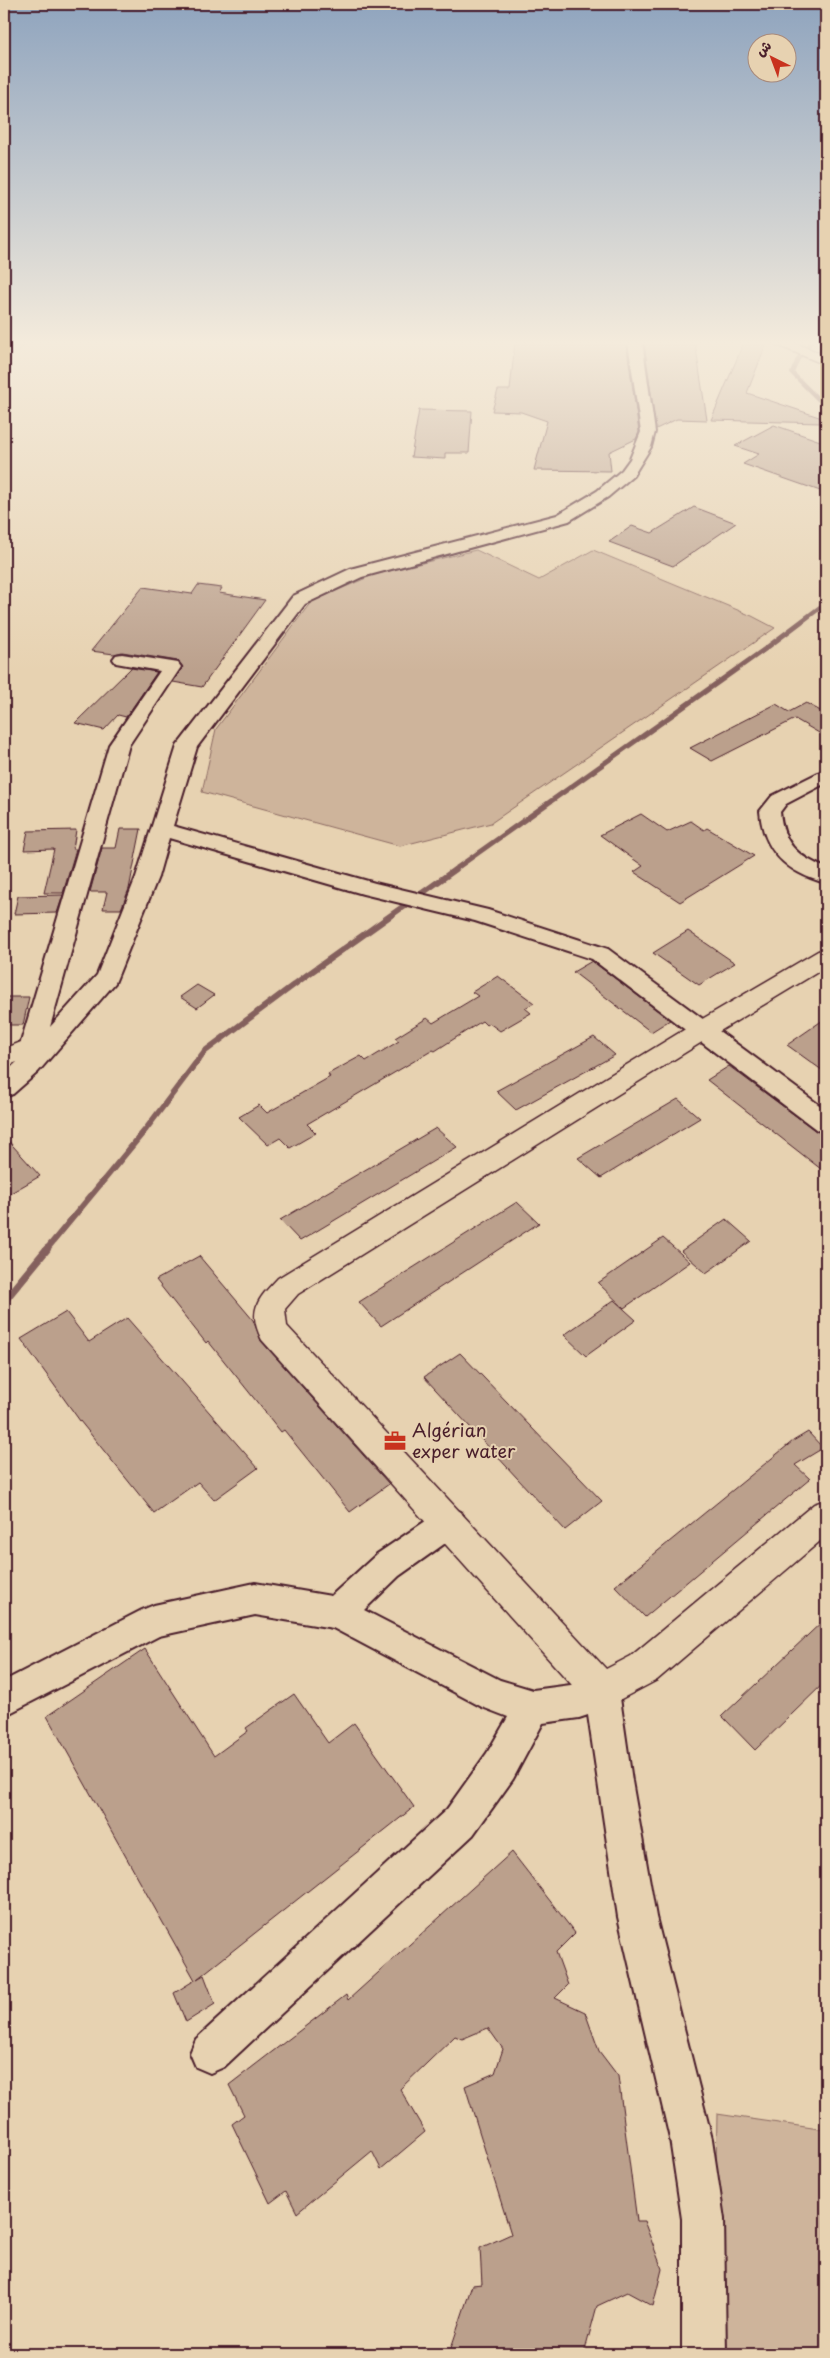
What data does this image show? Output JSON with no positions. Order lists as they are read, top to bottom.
{
  "places": {
    "office": ["Algérian exper water"]
  },
  "north": "top left"
}
